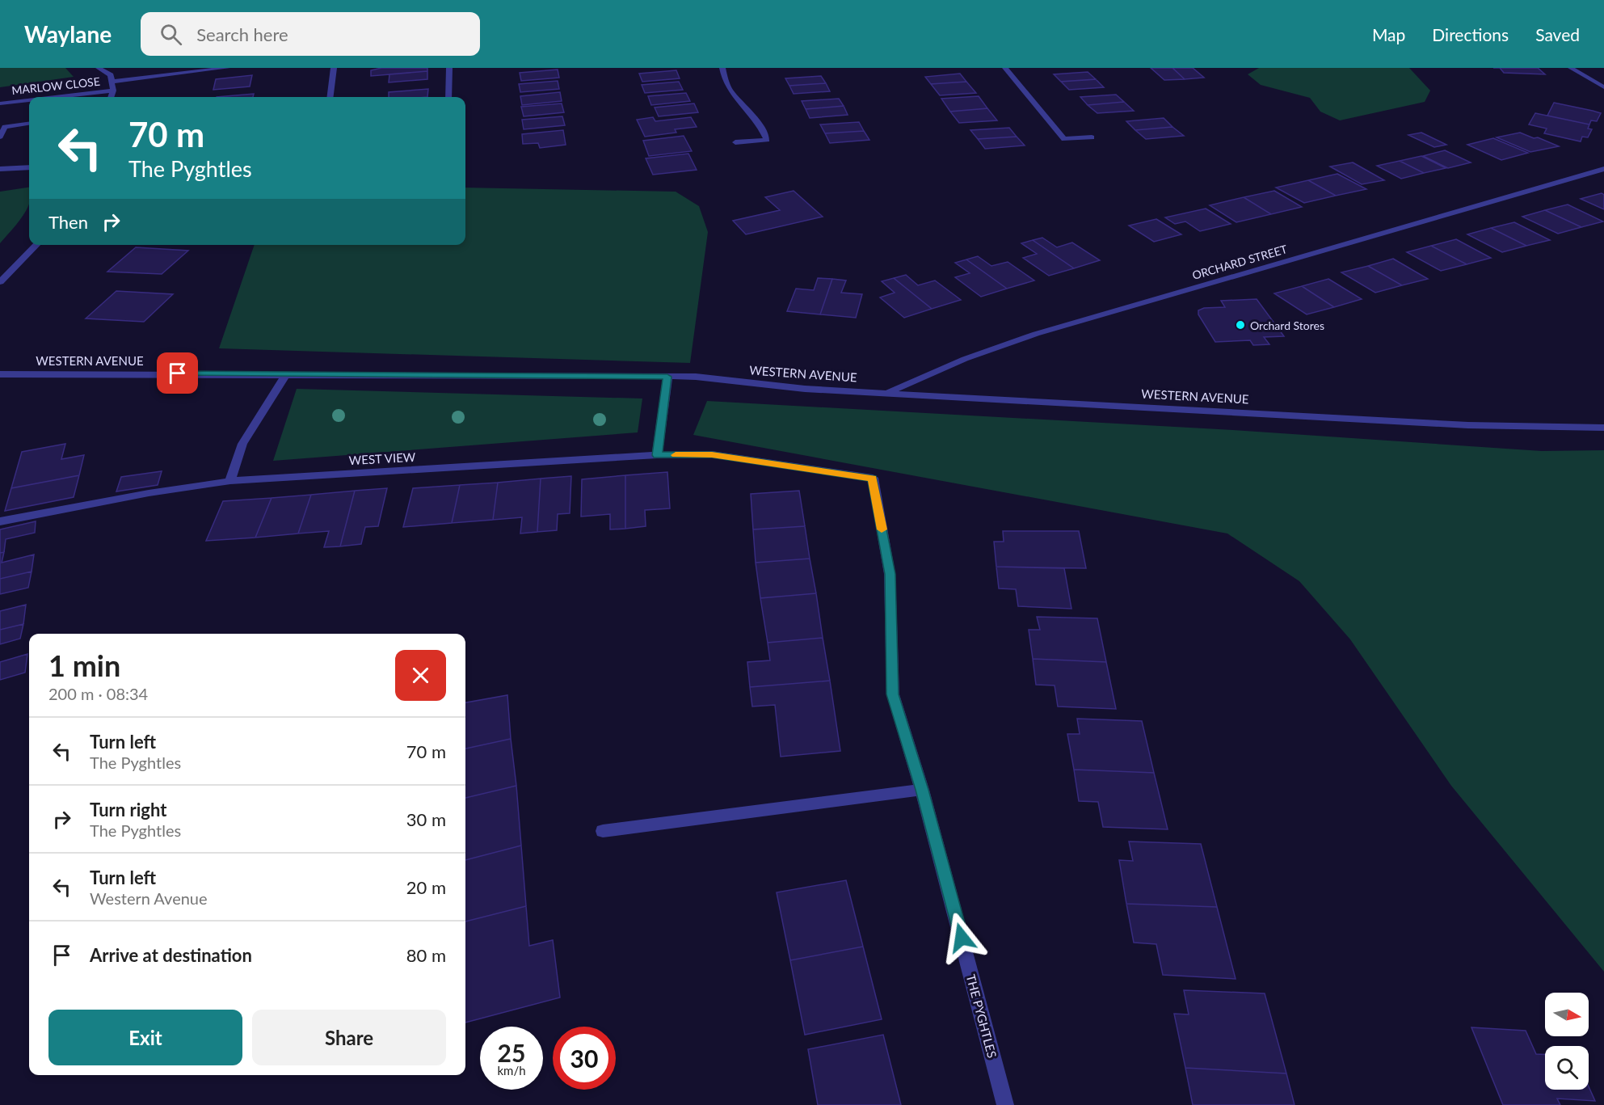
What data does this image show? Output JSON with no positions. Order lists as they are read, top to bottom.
{
  "streets": {
    "street": [
      "MARLOW CLOSE",
      "ORCHARD STREET",
      "WESTERN AVENUE",
      "WEST VIEW",
      "THE PYGHTLES"
    ]
  },
  "crossings": [
    ["ORCHARD STREET", "WESTERN AVENUE"],
    ["WEST VIEW", "THE PYGHTLES"]
  ],
  "places": ["Orchard Stores"],
  "north": "right",
  "page": {
    "header": "Waylane",
    "search": "Search here",
    "nav": ["Map", "Directions", "Saved"],
    "turn": ["70 m", "The Pyghtles"],
    "then": "Then",
    "heading": ["1 min", "200 m · 08:34"],
    "list": [
      {
        "name": "Turn left",
        "note": "The Pyghtles",
        "value": "70 m"
      },
      {
        "name": "Turn right",
        "note": "The Pyghtles",
        "value": "30 m"
      },
      {
        "name": "Turn left",
        "note": "Western Avenue",
        "value": "20 m"
      },
      {
        "name": "Arrive at destination",
        "value": "80 m"
      }
    ],
    "buttons": ["Exit", "Share"],
    "speed": "25 km/h",
    "limit": "30"
  }
}
